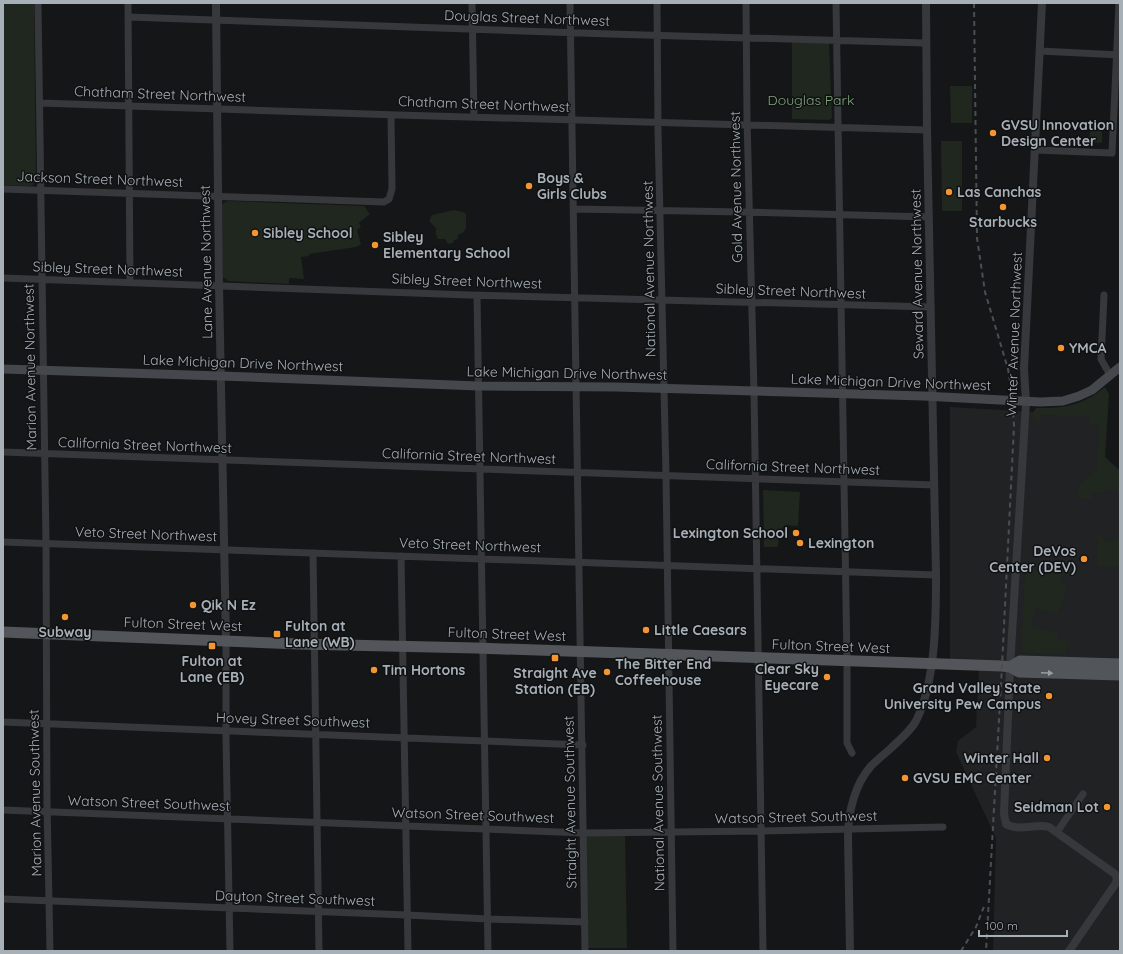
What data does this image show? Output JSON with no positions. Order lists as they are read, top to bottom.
{
  "streets": {
    "main road": ["Lake Michigan Drive Northwest", "Fulton Street West"],
    "street": [
      "Douglas Street Northwest",
      "Chatham Street Northwest",
      "Jackson Street Northwest",
      "Gold Avenue Northwest",
      "Lane Avenue Northwest",
      "Sibley Street Northwest",
      "National Avenue Northwest",
      "Seward Avenue Northwest",
      "Winter Avenue Northwest",
      "Marion Avenue Northwest",
      "California Street Northwest",
      "Veto Street Northwest",
      "Hovey Street Southwest",
      "Marion Avenue Southwest",
      "Straight Avenue Southwest",
      "Watson Street Southwest",
      "National Avenue Southwest",
      "Dayton Street Southwest"
    ]
  },
  "crossings": [
    ["Douglas Street Northwest", "Gold Avenue Northwest"],
    ["Douglas Street Northwest", "Lane Avenue Northwest"],
    ["Douglas Street Northwest", "National Avenue Northwest"],
    ["Douglas Street Northwest", "Seward Avenue Northwest"],
    ["Douglas Street Northwest", "Straight Avenue Southwest"],
    ["Chatham Street Northwest", "Jackson Street Northwest"],
    ["Chatham Street Northwest", "Gold Avenue Northwest"],
    ["Chatham Street Northwest", "Lane Avenue Northwest"],
    ["Chatham Street Northwest", "National Avenue Northwest"],
    ["Chatham Street Northwest", "Seward Avenue Northwest"],
    ["Chatham Street Northwest", "Marion Avenue Northwest"],
    ["Chatham Street Northwest", "Straight Avenue Southwest"],
    ["Jackson Street Northwest", "Lane Avenue Northwest"],
    ["Jackson Street Northwest", "Marion Avenue Northwest"],
    ["Gold Avenue Northwest", "Sibley Street Northwest"],
    ["Gold Avenue Northwest", "Lake Michigan Drive Northwest"],
    ["Gold Avenue Northwest", "California Street Northwest"],
    ["Gold Avenue Northwest", "Veto Street Northwest"],
    ["Gold Avenue Northwest", "Fulton Street West"],
    ["Gold Avenue Northwest", "Watson Street Southwest"],
    ["Lane Avenue Northwest", "Sibley Street Northwest"],
    ["Lane Avenue Northwest", "Lake Michigan Drive Northwest"],
    ["Lane Avenue Northwest", "California Street Northwest"],
    ["Lane Avenue Northwest", "Veto Street Northwest"],
    ["Lane Avenue Northwest", "Fulton Street West"],
    ["Sibley Street Northwest", "National Avenue Northwest"],
    ["Sibley Street Northwest", "Seward Avenue Northwest"],
    ["Sibley Street Northwest", "Marion Avenue Northwest"],
    ["Sibley Street Northwest", "Straight Avenue Southwest"],
    ["National Avenue Northwest", "Lake Michigan Drive Northwest"],
    ["National Avenue Northwest", "California Street Northwest"],
    ["National Avenue Northwest", "Veto Street Northwest"],
    ["National Avenue Northwest", "Fulton Street West"],
    ["National Avenue Northwest", "National Avenue Southwest"],
    ["Seward Avenue Northwest", "Lake Michigan Drive Northwest"],
    ["Seward Avenue Northwest", "California Street Northwest"],
    ["Seward Avenue Northwest", "Veto Street Northwest"],
    ["Seward Avenue Northwest", "Fulton Street West"],
    ["Seward Avenue Northwest", "Watson Street Southwest"],
    ["Winter Avenue Northwest", "Lake Michigan Drive Northwest"],
    ["Winter Avenue Northwest", "Fulton Street West"],
    ["Lake Michigan Drive Northwest", "Marion Avenue Northwest"],
    ["Lake Michigan Drive Northwest", "Straight Avenue Southwest"],
    ["Marion Avenue Northwest", "California Street Northwest"],
    ["Marion Avenue Northwest", "Veto Street Northwest"],
    ["Marion Avenue Northwest", "Fulton Street West"],
    ["Marion Avenue Northwest", "Marion Avenue Southwest"],
    ["California Street Northwest", "Straight Avenue Southwest"],
    ["Veto Street Northwest", "Straight Avenue Southwest"],
    ["Fulton Street West", "Marion Avenue Southwest"],
    ["Fulton Street West", "Straight Avenue Southwest"],
    ["Fulton Street West", "National Avenue Southwest"],
    ["Hovey Street Southwest", "Marion Avenue Southwest"],
    ["Hovey Street Southwest", "Straight Avenue Southwest"],
    ["Marion Avenue Southwest", "Watson Street Southwest"],
    ["Marion Avenue Southwest", "Dayton Street Southwest"],
    ["Straight Avenue Southwest", "Watson Street Southwest"],
    ["Straight Avenue Southwest", "Dayton Street Southwest"],
    ["Watson Street Southwest", "National Avenue Southwest"]
  ],
  "parks": ["Douglas Park"],
  "places": {
    "other": [
      "GVSU Innovation Design Center",
      "Boys & Girls Clubs",
      "Las Canchas",
      "Starbucks",
      "Sibley School",
      "Sibley Elementary School",
      "YMCA",
      "Lexington School",
      "Lexington",
      "DeVos Center (DEV)",
      "Qik N Ez",
      "Subway",
      "Little Caesars",
      "Tim Hortons",
      "The Bitter End Coffeehouse",
      "Clear Sky Eyecare",
      "Grand Valley State University Pew Campus",
      "Winter Hall",
      "GVSU EMC Center",
      "Seidman Lot"
    ],
    "transit": ["Fulton at Lane (WB)", "Fulton at Lane (EB)", "Straight Ave Station (EB)"]
  },
  "scale_bar": "100 m"
}
